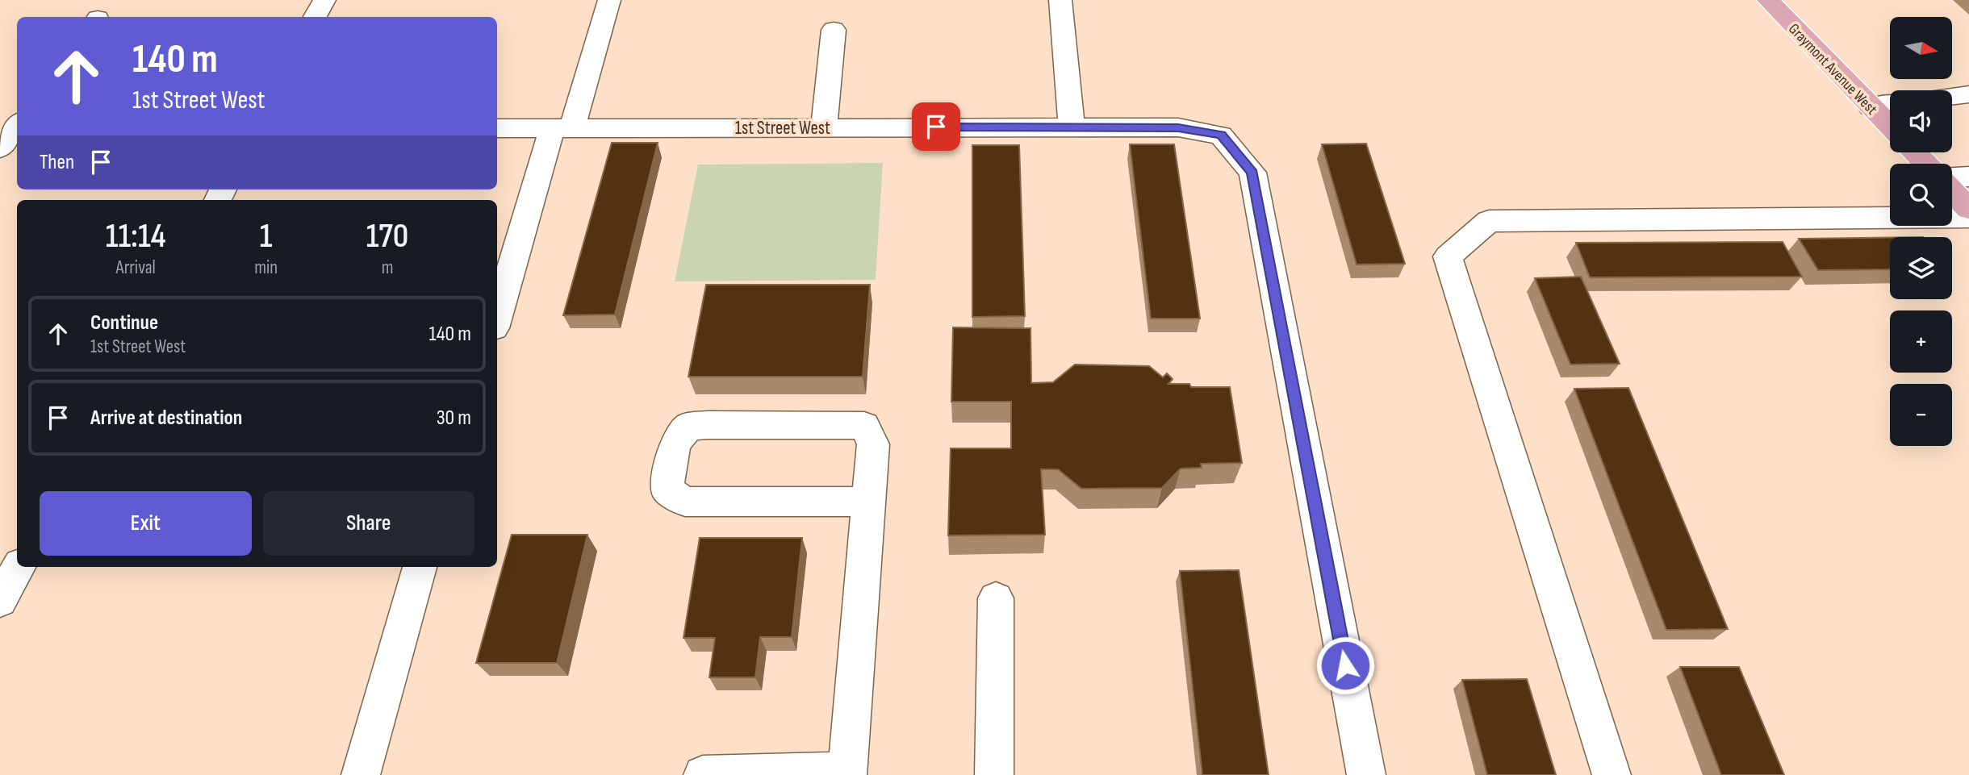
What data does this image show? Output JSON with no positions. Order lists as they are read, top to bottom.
{
  "streets": {
    "main road": ["Graymont Avenue West"],
    "street": ["1st Street West"]
  },
  "north": "right",
  "page": {
    "map_buttons": ["+", "−"],
    "turn": ["140 m", "1st Street West"],
    "then": "Then",
    "eta": [
      "11:14",
      "Arrival",
      "1",
      "min",
      "170",
      "m"
    ],
    "list": [
      {
        "name": "Continue",
        "note": "1st Street West",
        "value": "140 m"
      },
      {
        "name": "Arrive at destination",
        "value": "30 m"
      }
    ],
    "buttons": ["Exit", "Share"]
  }
}
